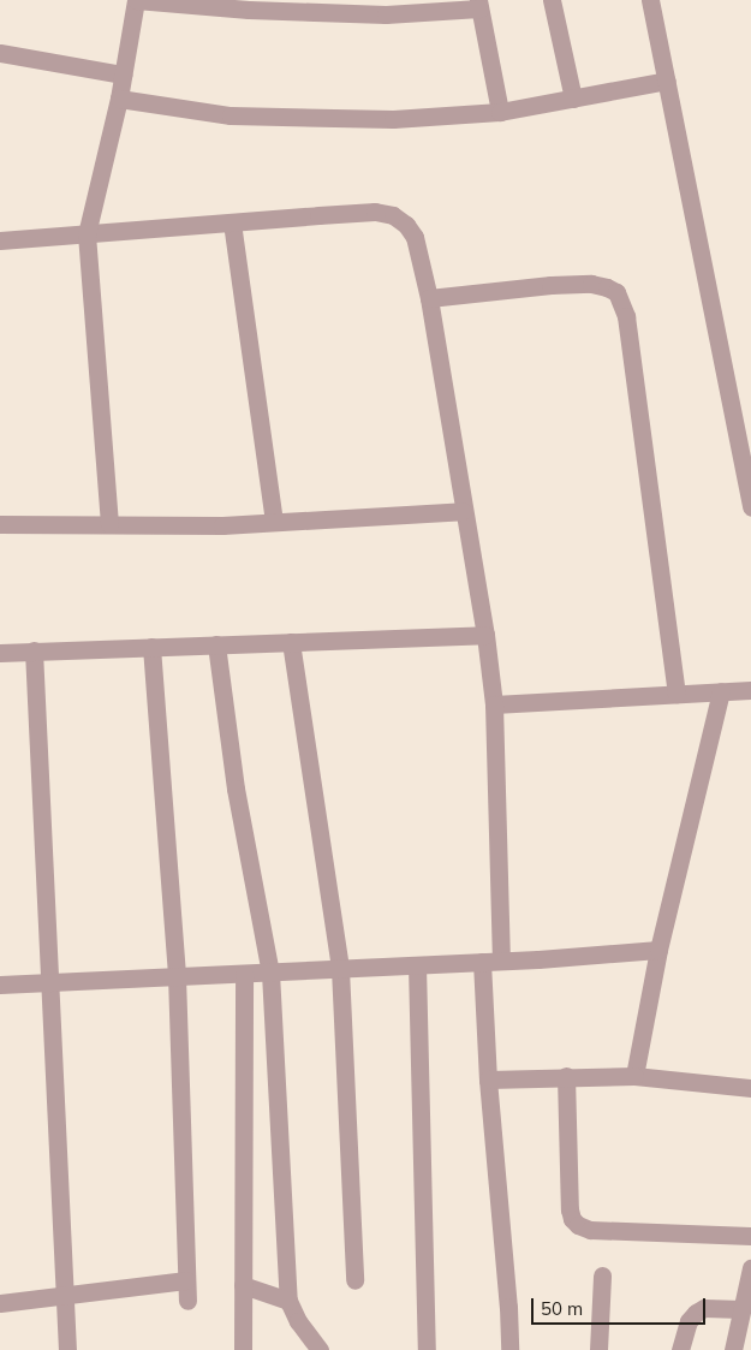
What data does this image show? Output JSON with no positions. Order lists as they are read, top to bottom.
{
  "scale_bar": "50 m"
}
